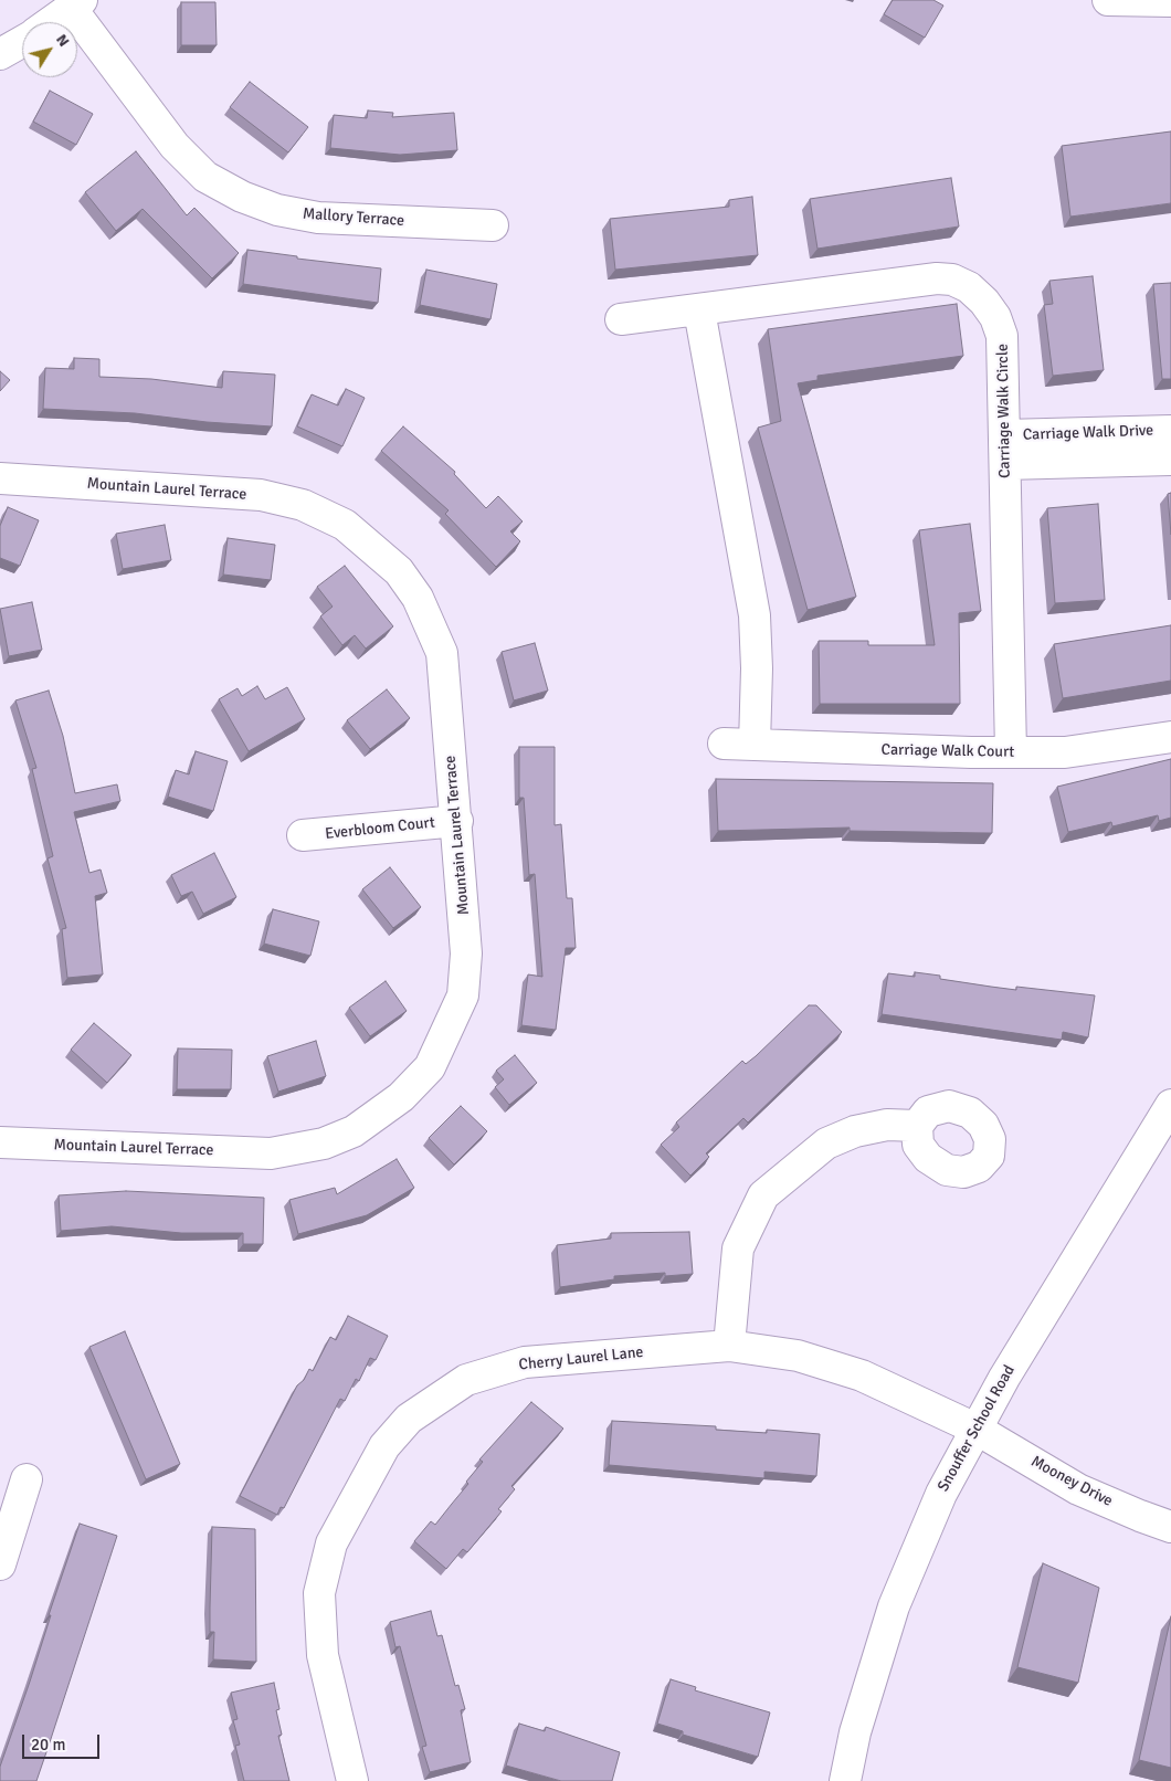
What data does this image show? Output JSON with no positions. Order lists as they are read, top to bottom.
{
  "streets": {
    "street": [
      "Mallory Terrace",
      "Carriage Walk Circle",
      "Carriage Walk Drive",
      "Mountain Laurel Terrace",
      "Carriage Walk Court",
      "Everbloom Court",
      "Cherry Laurel Lane",
      "Snouffer School Road",
      "Mooney Drive"
    ]
  },
  "crossings": [
    ["Carriage Walk Circle", "Carriage Walk Drive"],
    ["Carriage Walk Circle", "Carriage Walk Court"],
    ["Mountain Laurel Terrace", "Everbloom Court"],
    ["Cherry Laurel Lane", "Snouffer School Road"],
    ["Cherry Laurel Lane", "Mooney Drive"],
    ["Snouffer School Road", "Mooney Drive"]
  ],
  "scale_bar": "20 m",
  "north": "top right"
}
